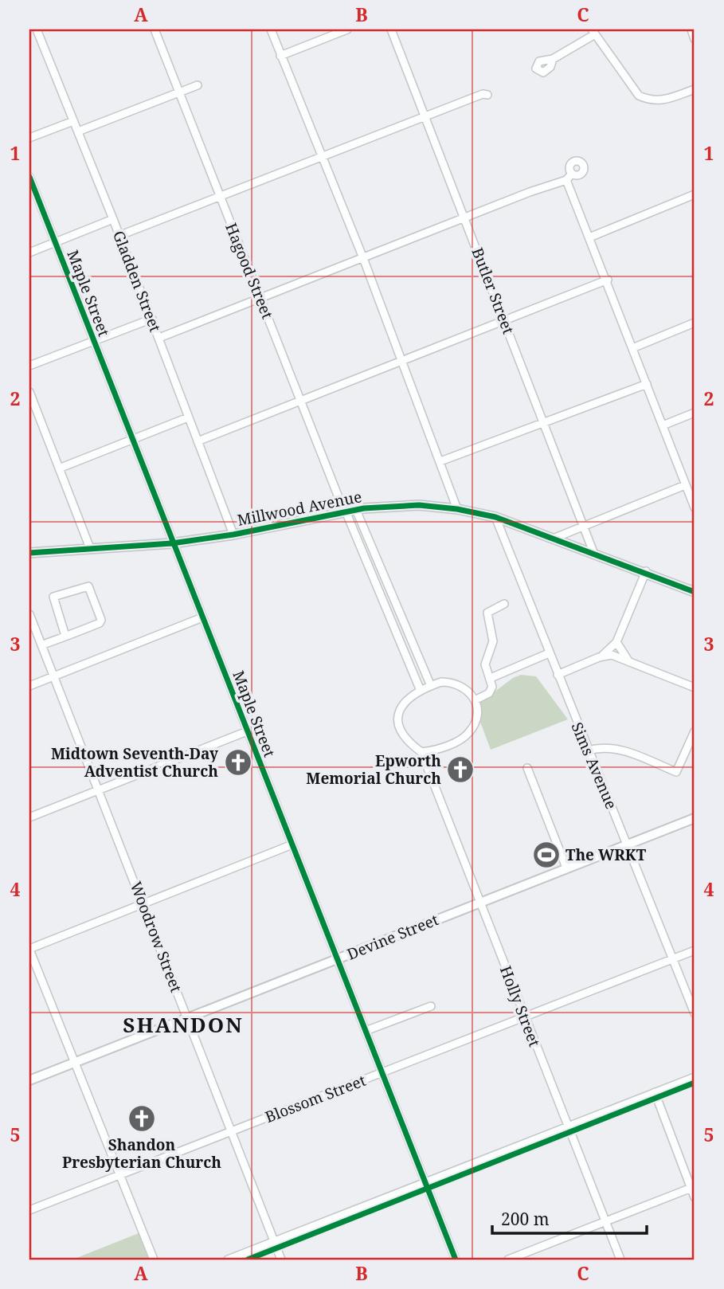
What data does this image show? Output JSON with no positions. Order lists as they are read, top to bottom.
{
  "streets": {
    "main road": ["Millwood Avenue", "Devine Street"],
    "street": [
      "Hagood Street",
      "Gladden Street",
      "Butler Street",
      "Maple Street",
      "Sims Avenue",
      "Woodrow Street",
      "Holly Street",
      "Blossom Street"
    ]
  },
  "crossings": [
    ["Hagood Street", "Millwood Avenue"],
    ["Hagood Street", "Holly Street"],
    ["Gladden Street", "Millwood Avenue"],
    ["Butler Street", "Millwood Avenue"],
    ["Maple Street", "Millwood Avenue"],
    ["Maple Street", "Devine Street"],
    ["Maple Street", "Blossom Street"],
    ["Millwood Avenue", "Sims Avenue"],
    ["Sims Avenue", "Devine Street"],
    ["Sims Avenue", "Blossom Street"],
    ["Woodrow Street", "Devine Street"],
    ["Woodrow Street", "Blossom Street"],
    ["Devine Street", "Holly Street"],
    ["Holly Street", "Blossom Street"]
  ],
  "districts": ["SHANDON"],
  "places": {
    "church": ["Midtown Seventh-Day Adventist Church", "Epworth Memorial Church", "Shandon Presbyterian Church"],
    "sports": ["The WRKT"]
  },
  "scale_bar": "200 m",
  "grid": {
    "columns": ["A", "B", "C"],
    "rows": [
      "1",
      "2",
      "3",
      "4",
      "5"
    ]
  }
}
